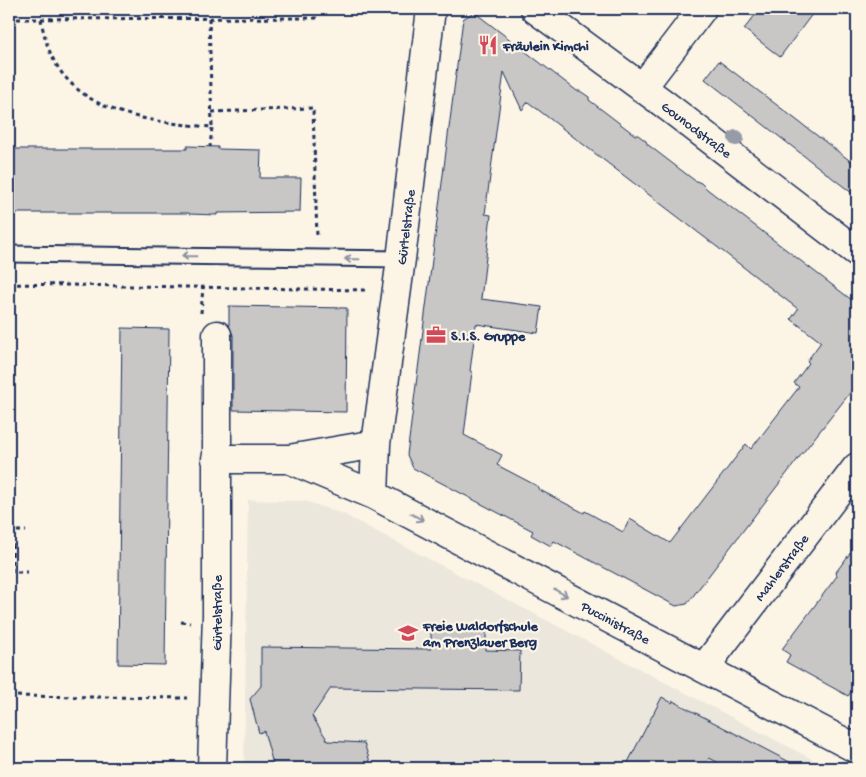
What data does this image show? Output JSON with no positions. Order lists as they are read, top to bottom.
{
  "streets": {
    "street": [
      "Gounodstraße",
      "Gürtelstraße",
      "Mahlerstraße",
      "Puccinistraße"
    ]
  },
  "crossings": [
    ["Gürtelstraße", "Puccinistraße"],
    ["Mahlerstraße", "Puccinistraße"]
  ],
  "one_way": ["Puccinistraße"],
  "places": {
    "restaurant": ["Fräulein Kimchi"],
    "office": ["S.I.S. Gruppe"],
    "school or university": ["Freie Waldorfschule am Prenzlauer Berg"]
  }
}
